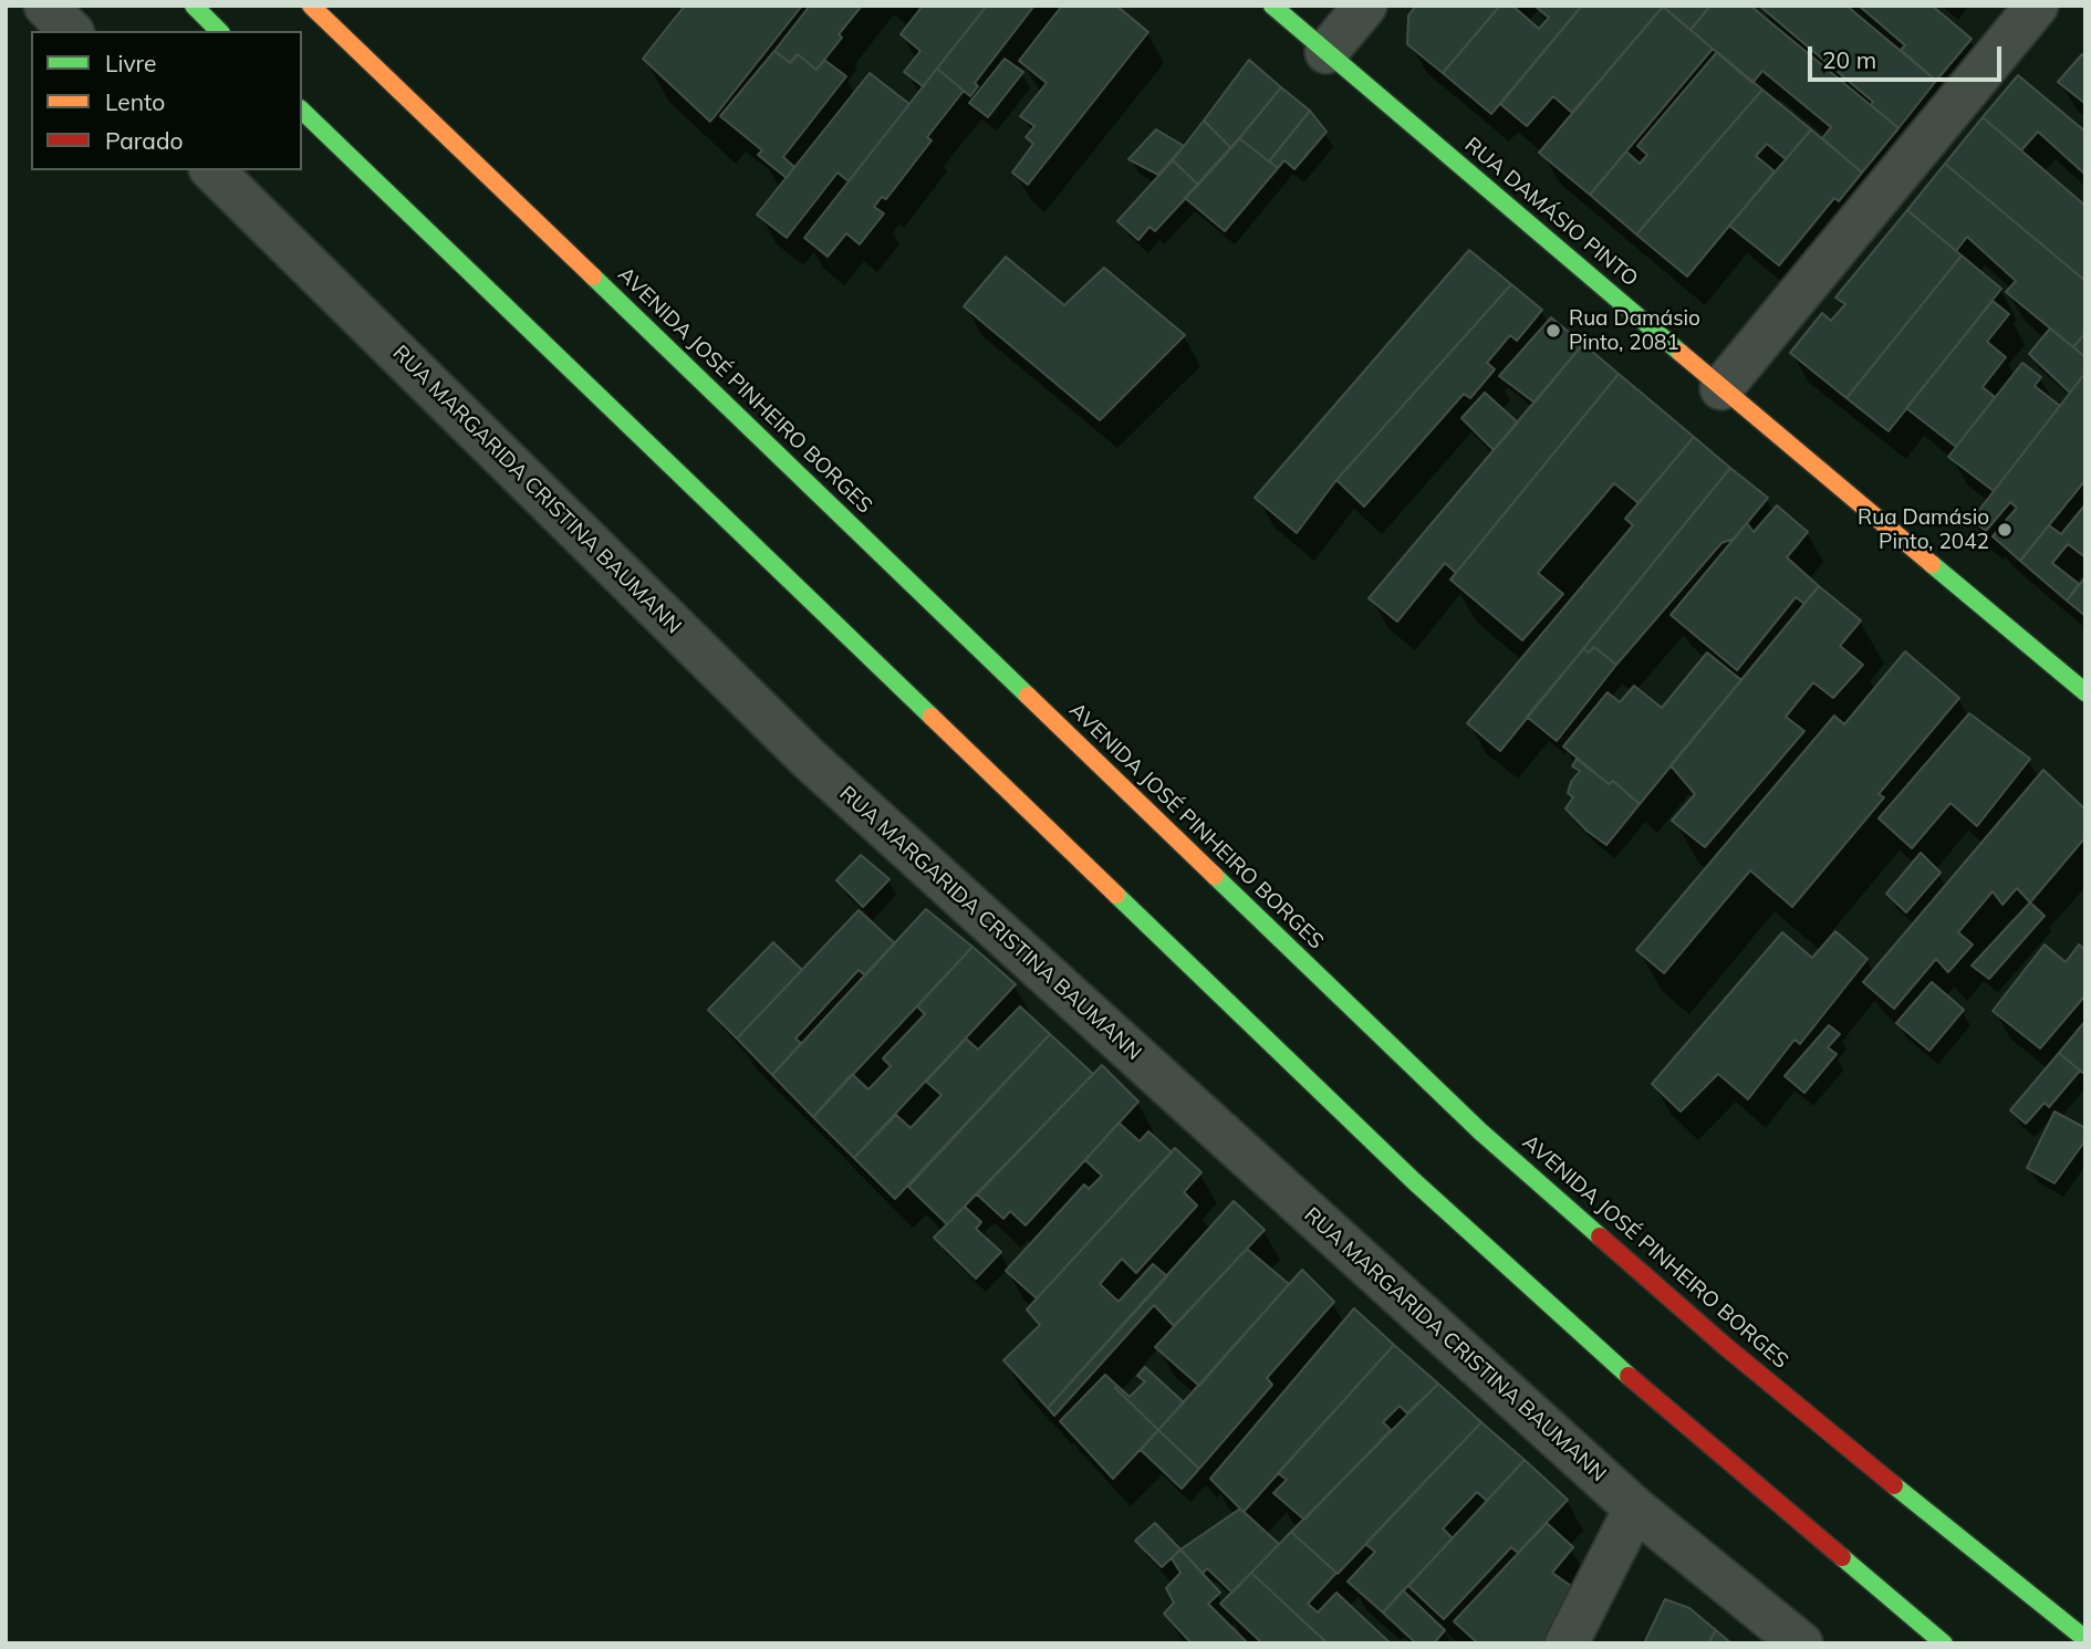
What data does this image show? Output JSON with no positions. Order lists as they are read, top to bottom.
{
  "streets": {
    "main road": ["RUA DAMÁSIO PINTO", "AVENIDA JOSÉ PINHEIRO BORGES"],
    "street": ["RUA MARGARIDA CRISTINA BAUMANN"]
  },
  "places": ["Rua Damásio Pinto, 2081", "Rua Damásio Pinto, 2042"],
  "legend": ["Livre", "Lento", "Parado"],
  "scale_bar": "20 m"
}
